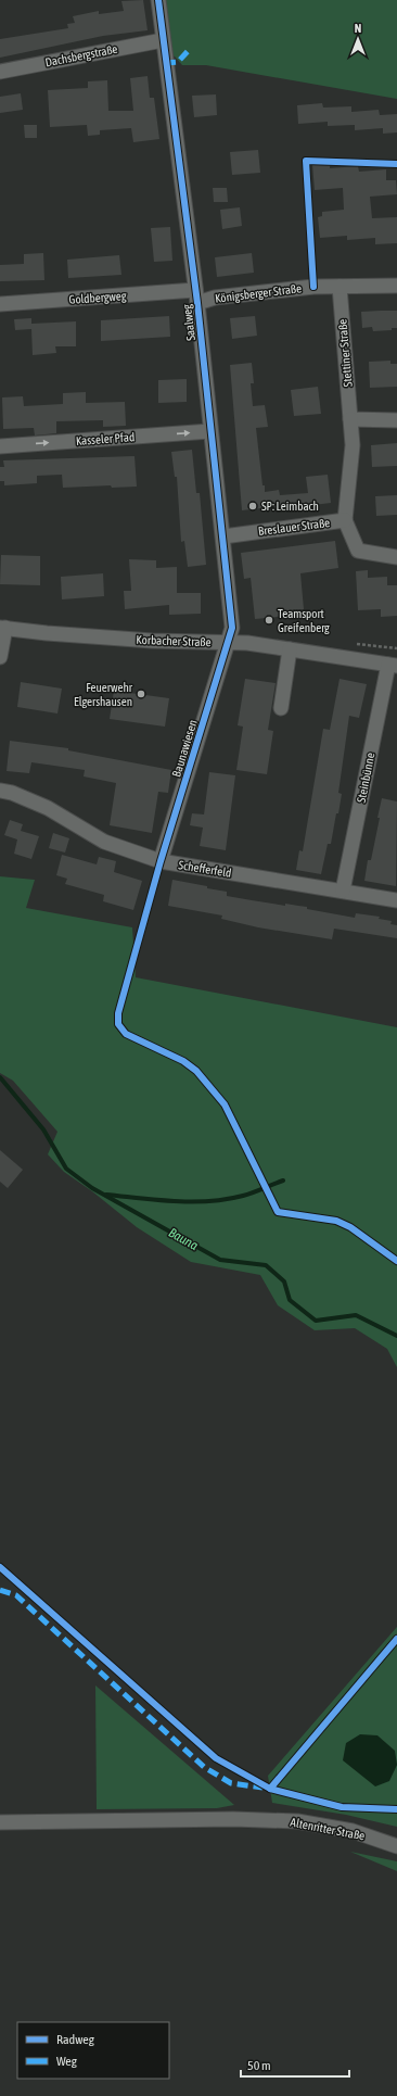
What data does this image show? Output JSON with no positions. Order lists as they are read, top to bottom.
{
  "streets": {
    "street": [
      "Dachsbergstraße",
      "Königsberger Straße",
      "Goldbergweg",
      "Saalweg",
      "Stettiner Straße",
      "Kasseler Pfad",
      "Breslauer Straße",
      "Korbacher Straße",
      "Baunawiesen",
      "Steinbünne",
      "Schefferfeld",
      "Altenritter Straße"
    ]
  },
  "crossings": [
    ["Dachsbergstraße", "Saalweg"],
    ["Königsberger Straße", "Goldbergweg"],
    ["Königsberger Straße", "Saalweg"],
    ["Königsberger Straße", "Stettiner Straße"],
    ["Goldbergweg", "Saalweg"],
    ["Saalweg", "Kasseler Pfad"],
    ["Saalweg", "Breslauer Straße"],
    ["Saalweg", "Korbacher Straße"],
    ["Saalweg", "Baunawiesen"],
    ["Stettiner Straße", "Breslauer Straße"],
    ["Korbacher Straße", "Baunawiesen"],
    ["Korbacher Straße", "Steinbünne"],
    ["Baunawiesen", "Schefferfeld"],
    ["Steinbünne", "Schefferfeld"]
  ],
  "one_way": ["Kasseler Pfad"],
  "water": ["Bauna"],
  "places": ["SP: Leimbach", "Teamsport Greifenberg", "Feuerwehr Elgershausen"],
  "legend": ["Radweg", "Weg"],
  "scale_bar": "50 m",
  "north": "top"
}
